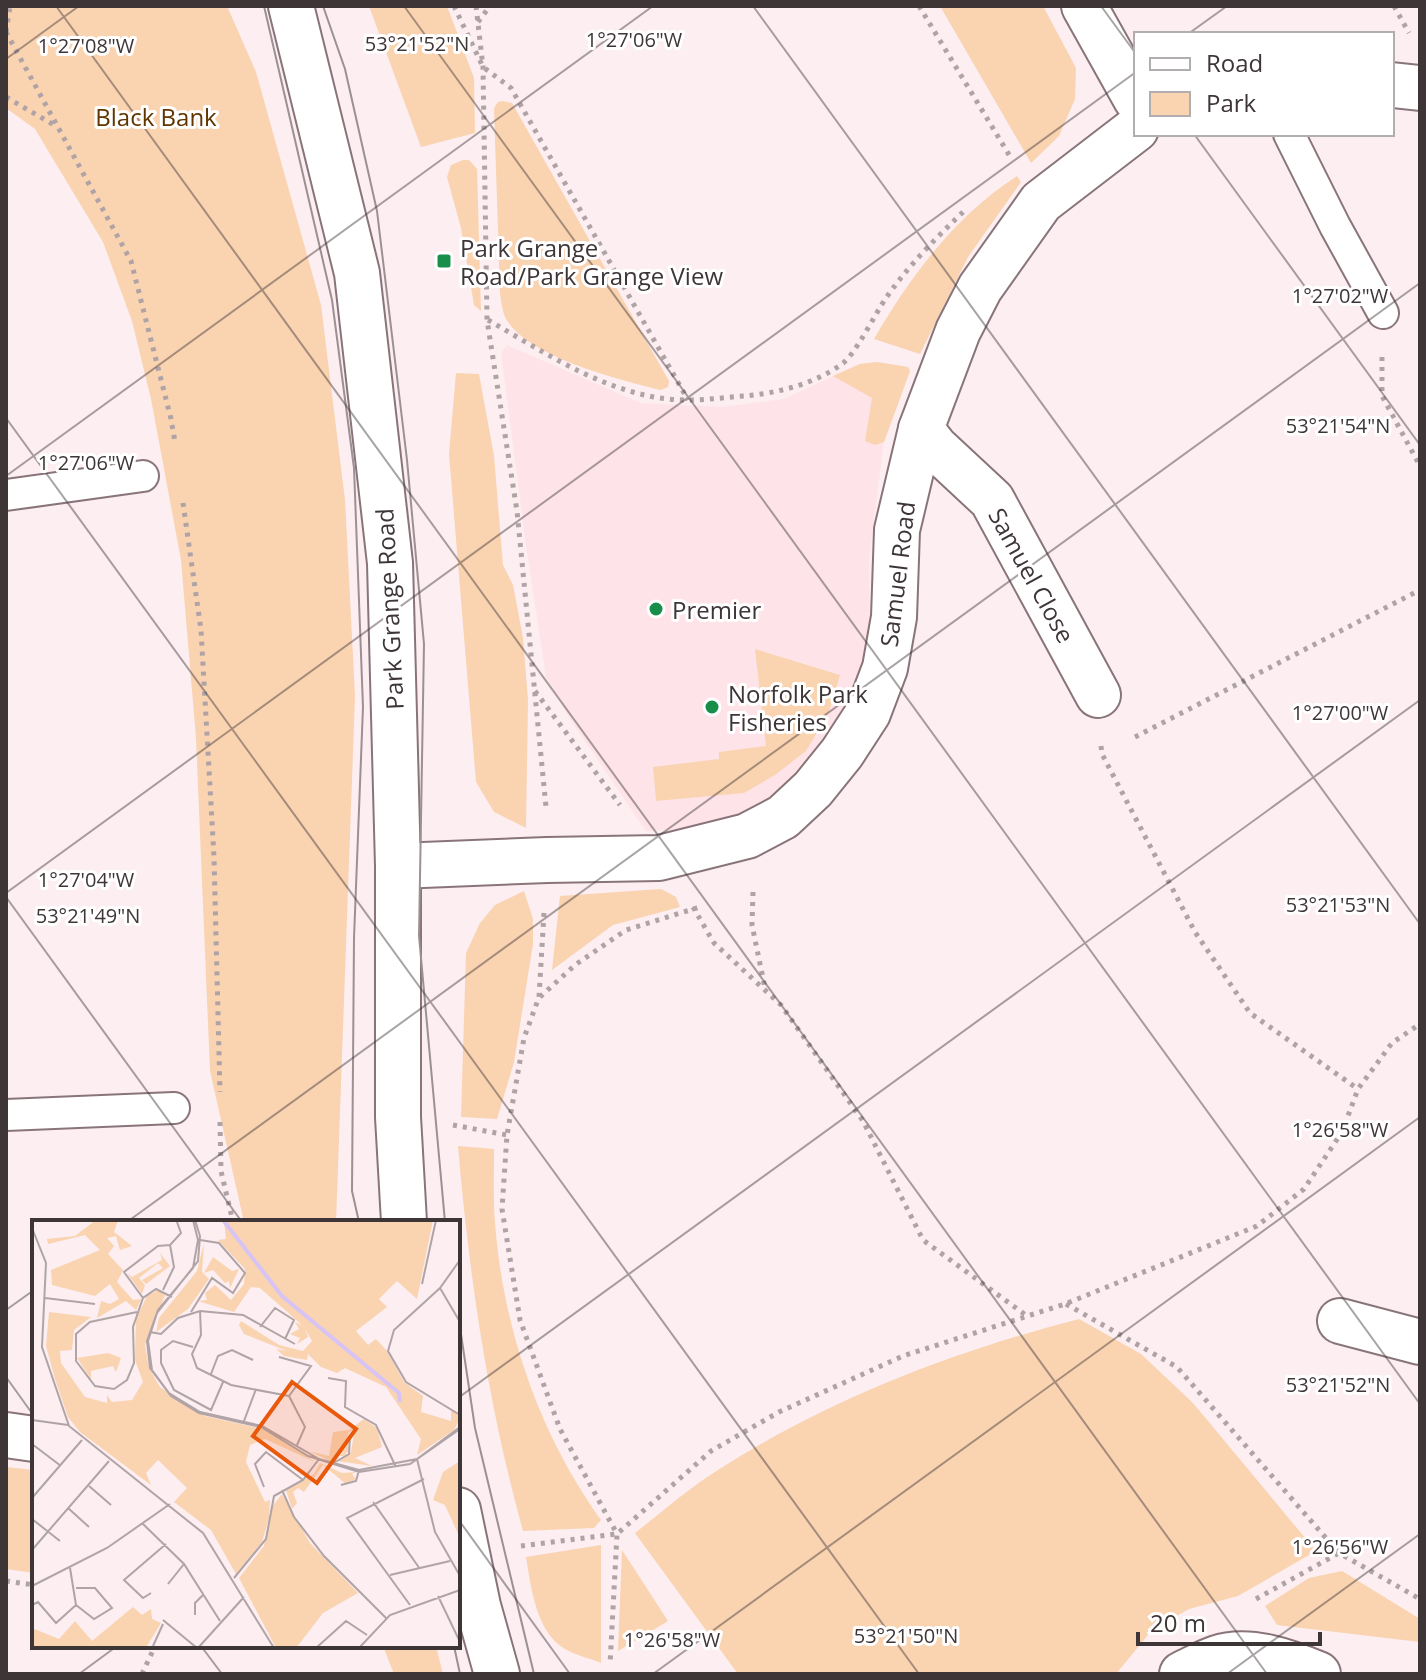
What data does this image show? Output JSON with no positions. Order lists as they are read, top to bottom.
{
  "streets": {
    "street": ["Samuel Road", "Samuel Close", "Park Grange Road"]
  },
  "crossings": [
    ["Samuel Road", "Samuel Close"],
    ["Samuel Road", "Park Grange Road"]
  ],
  "parks": ["Black Bank"],
  "places": {
    "transit": ["Park Grange Road/Park Grange View"],
    "other": ["Premier", "Norfolk Park Fisheries"]
  },
  "legend": ["Road", "Park"],
  "scale_bar": "20 m",
  "coordinates": [
    "1°27'06\"W",
    "53°21'52\"N",
    "1°27'08\"W",
    "1°27'02\"W",
    "53°21'54\"N",
    "1°27'00\"W",
    "1°27'04\"W",
    "53°21'53\"N",
    "53°21'49\"N",
    "1°26'58\"W",
    "1°26'56\"W",
    "53°21'50\"N"
  ]
}
